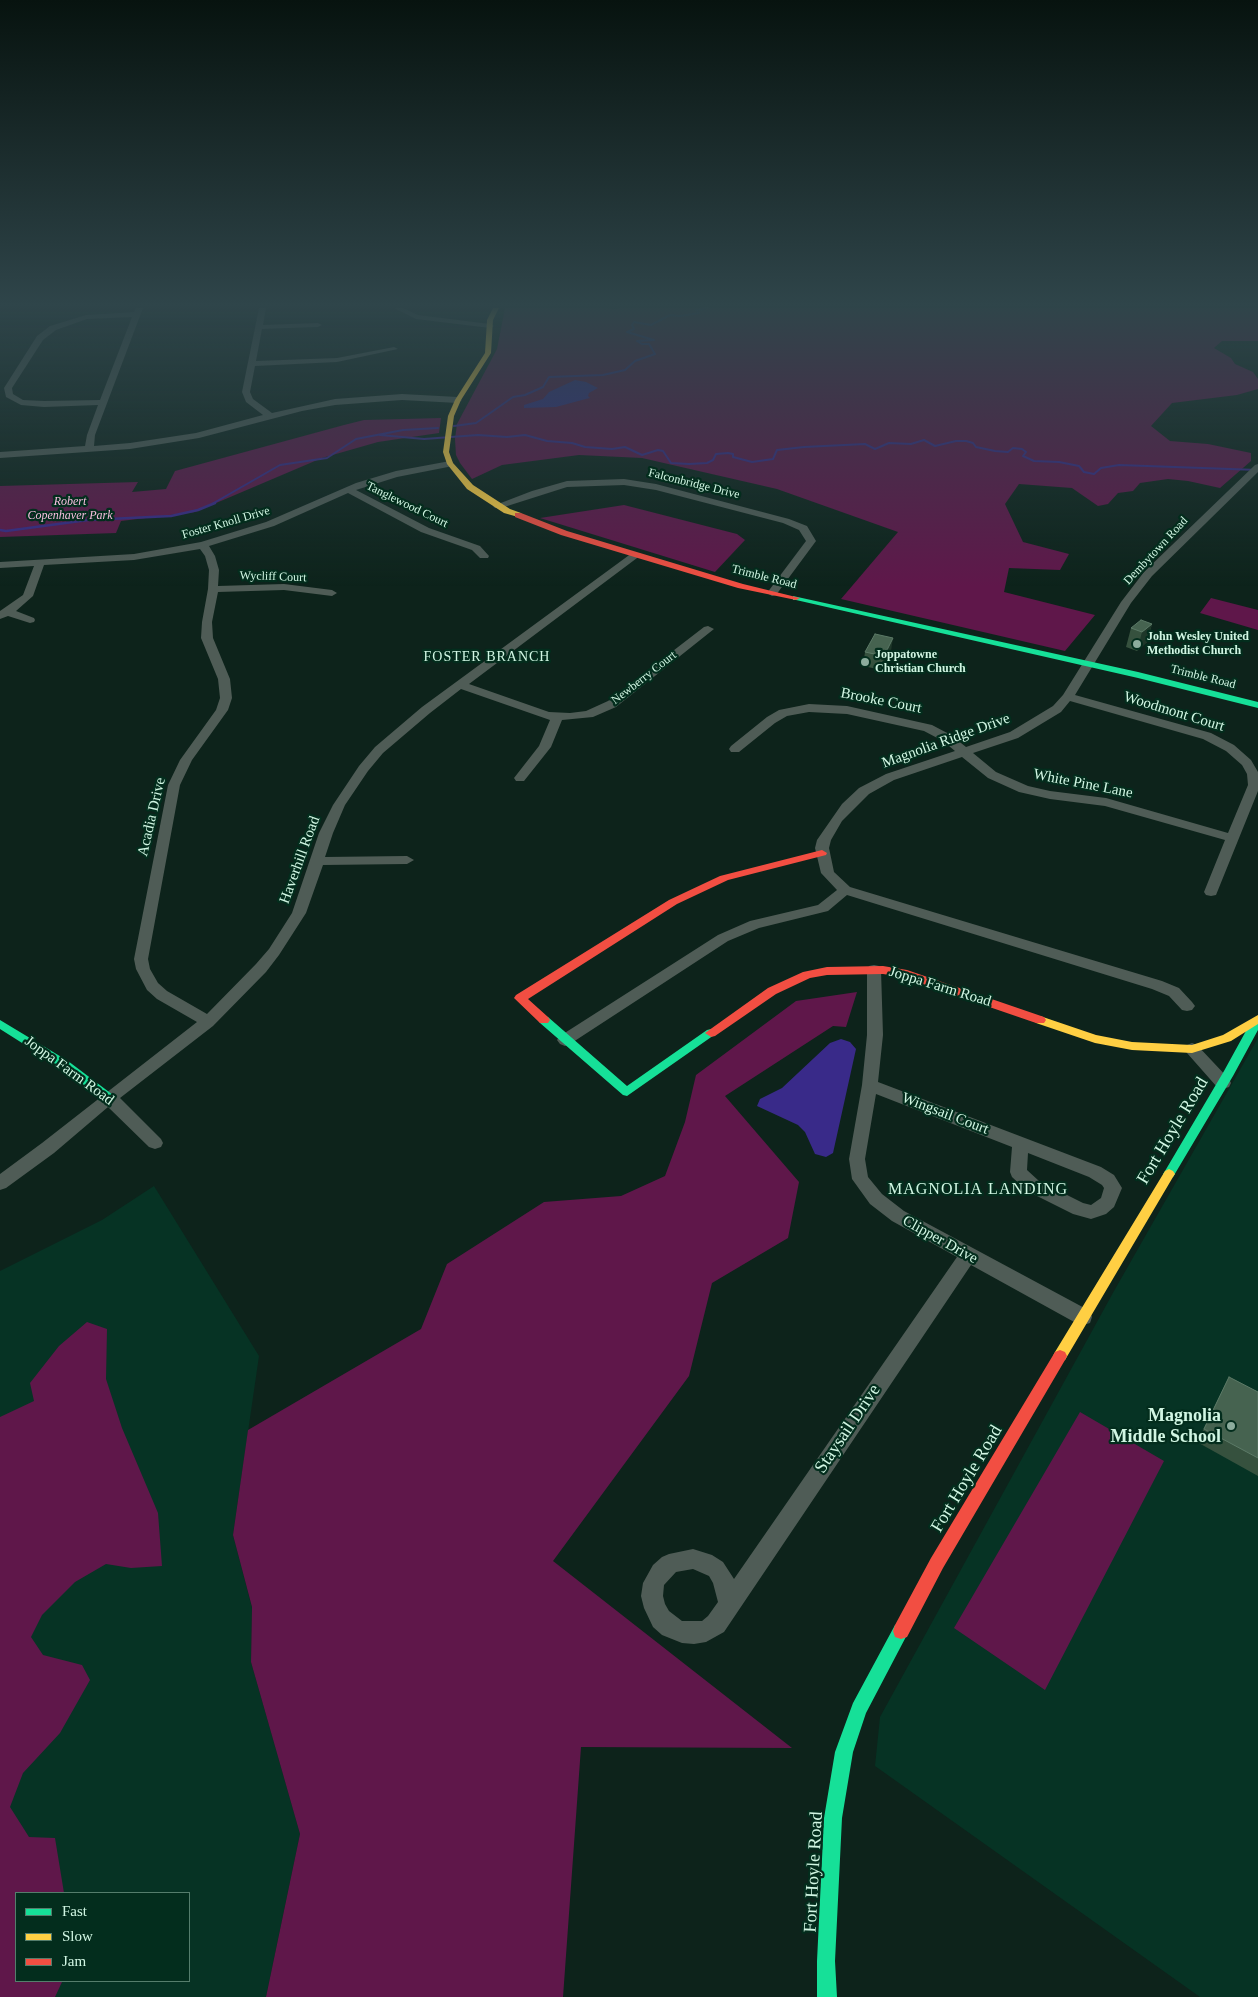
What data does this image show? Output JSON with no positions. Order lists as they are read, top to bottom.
{
  "streets": {
    "street": [
      "Falconbridge Drive",
      "Tanglewood Court",
      "Foster Knoll Drive",
      "Dembytown Road",
      "Wycliff Court",
      "Trimble Road",
      "Newberry Court",
      "Brooke Court",
      "Woodmont Court",
      "Magnolia Ridge Drive",
      "White Pine Lane",
      "Acadia Drive",
      "Haverhill Road",
      "Joppa Farm Road",
      "Wingsail Court",
      "Fort Hoyle Road",
      "Clipper Drive",
      "Staysail Drive"
    ]
  },
  "crossings": [
    ["Falconbridge Drive", "Trimble Road"],
    ["Tanglewood Court", "Foster Knoll Drive"],
    ["Foster Knoll Drive", "Trimble Road"],
    ["Foster Knoll Drive", "Acadia Drive"],
    ["Dembytown Road", "Trimble Road"],
    ["Dembytown Road", "Magnolia Ridge Drive"],
    ["Wycliff Court", "Acadia Drive"],
    ["Trimble Road", "Magnolia Ridge Drive"],
    ["Trimble Road", "Haverhill Road"],
    ["Newberry Court", "Haverhill Road"],
    ["Brooke Court", "Magnolia Ridge Drive"],
    ["Brooke Court", "White Pine Lane"],
    ["Woodmont Court", "Magnolia Ridge Drive"],
    ["Woodmont Court", "White Pine Lane"],
    ["Magnolia Ridge Drive", "White Pine Lane"],
    ["Acadia Drive", "Haverhill Road"],
    ["Haverhill Road", "Joppa Farm Road"],
    ["Joppa Farm Road", "Fort Hoyle Road"],
    ["Joppa Farm Road", "Clipper Drive"],
    ["Wingsail Court", "Clipper Drive"],
    ["Fort Hoyle Road", "Clipper Drive"],
    ["Clipper Drive", "Staysail Drive"]
  ],
  "districts": ["FOSTER BRANCH", "MAGNOLIA LANDING"],
  "parks": ["Robert Copenhaver Park"],
  "places": ["John Wesley United Methodist Church", "Joppatowne Christian Church", "Magnolia Middle School"],
  "legend": ["Fast", "Slow", "Jam"]
}
